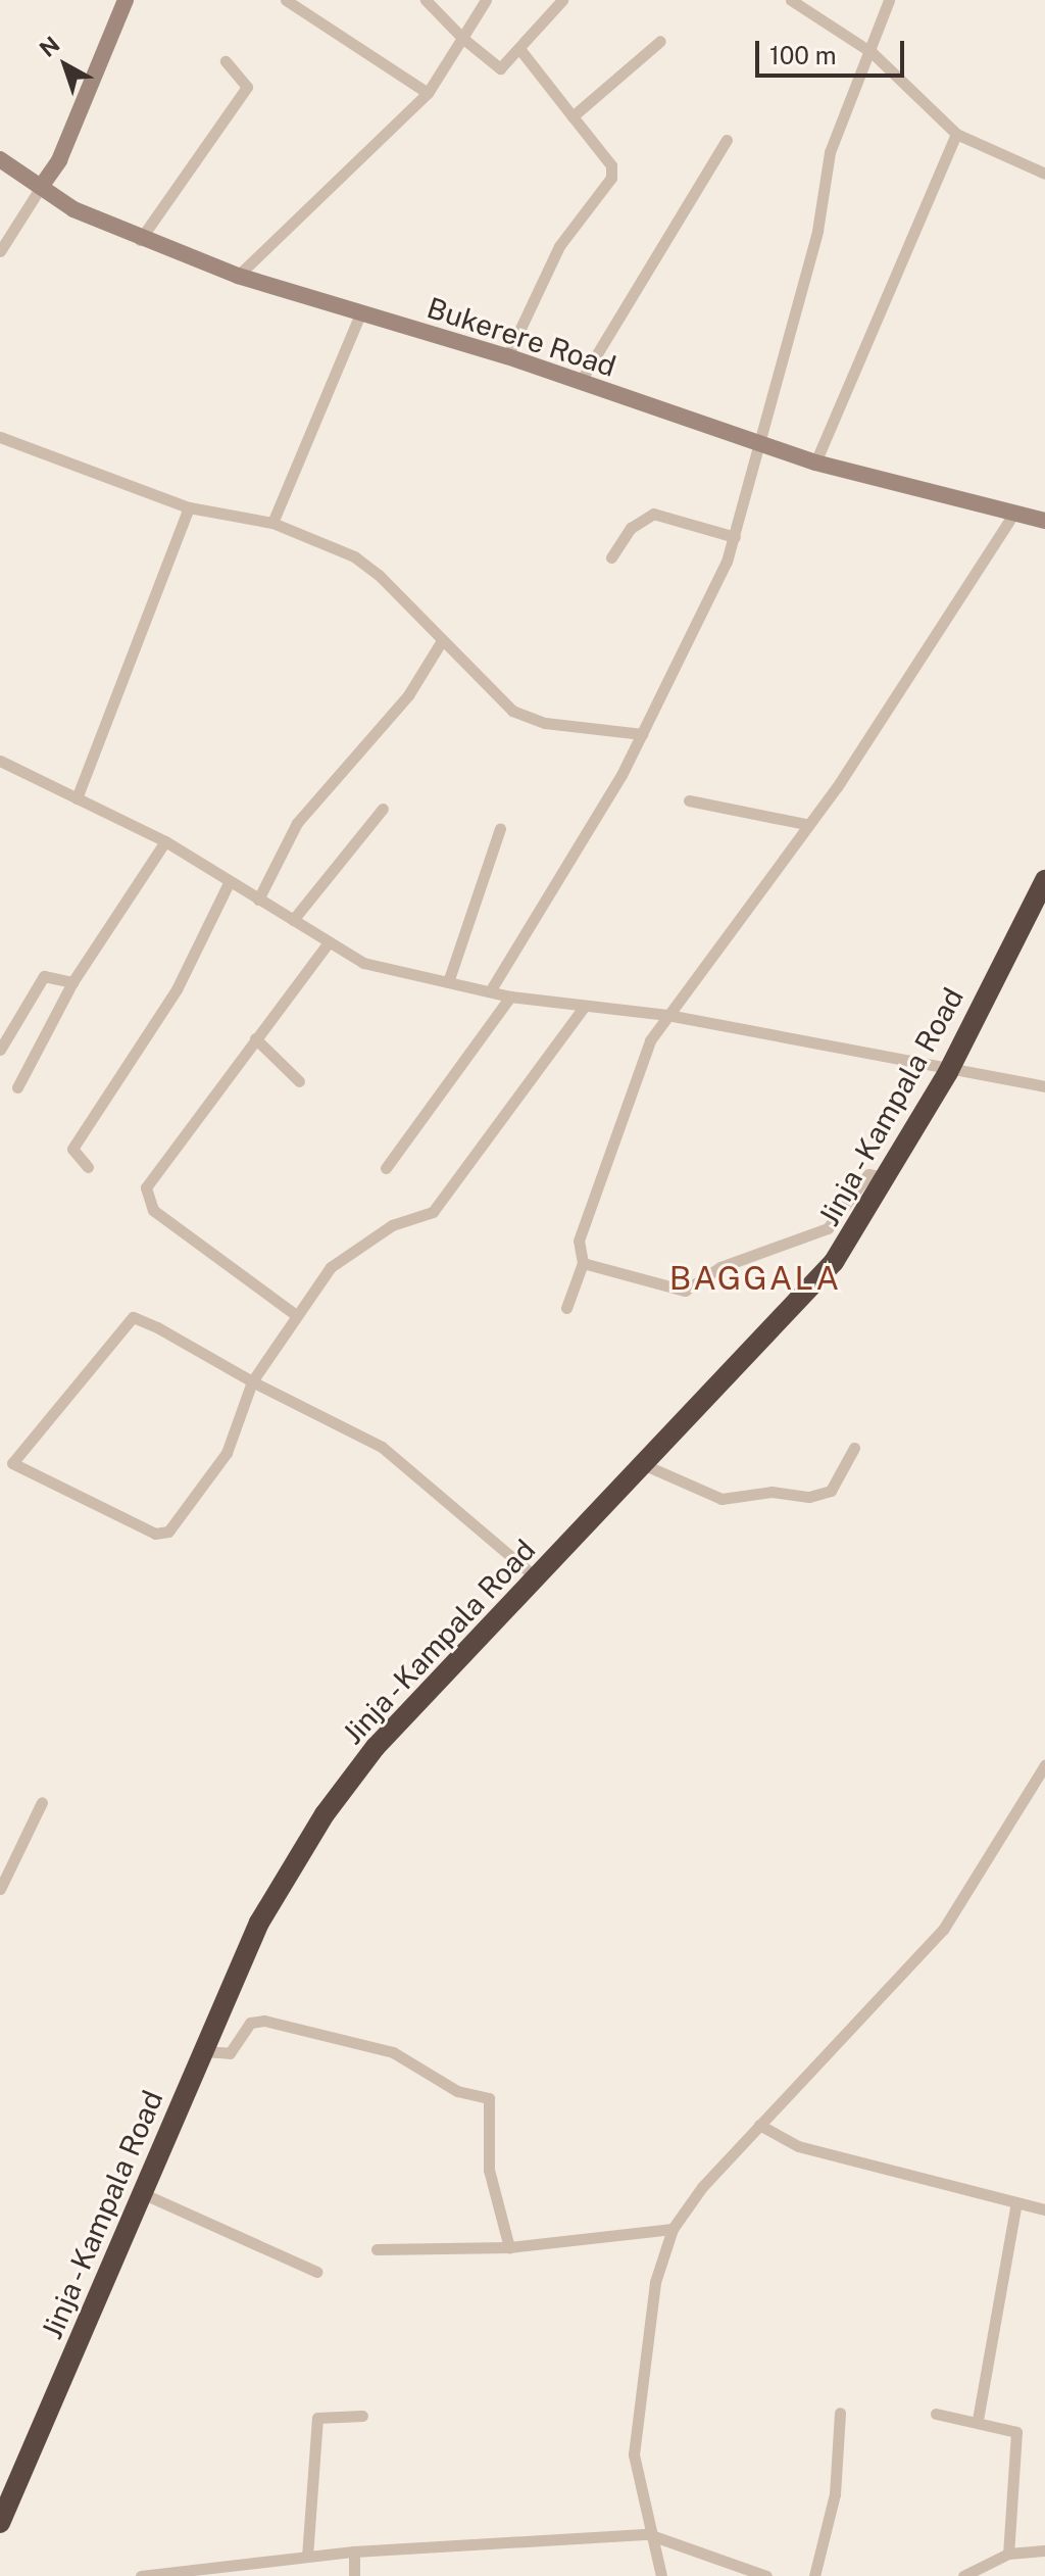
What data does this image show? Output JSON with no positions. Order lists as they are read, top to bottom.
{
  "streets": {
    "highway": ["Jinja - Kampala Road"],
    "main road": ["Bukerere Road"]
  },
  "districts": ["BAGGALA"],
  "scale_bar": "100 m",
  "north": "top left"
}
